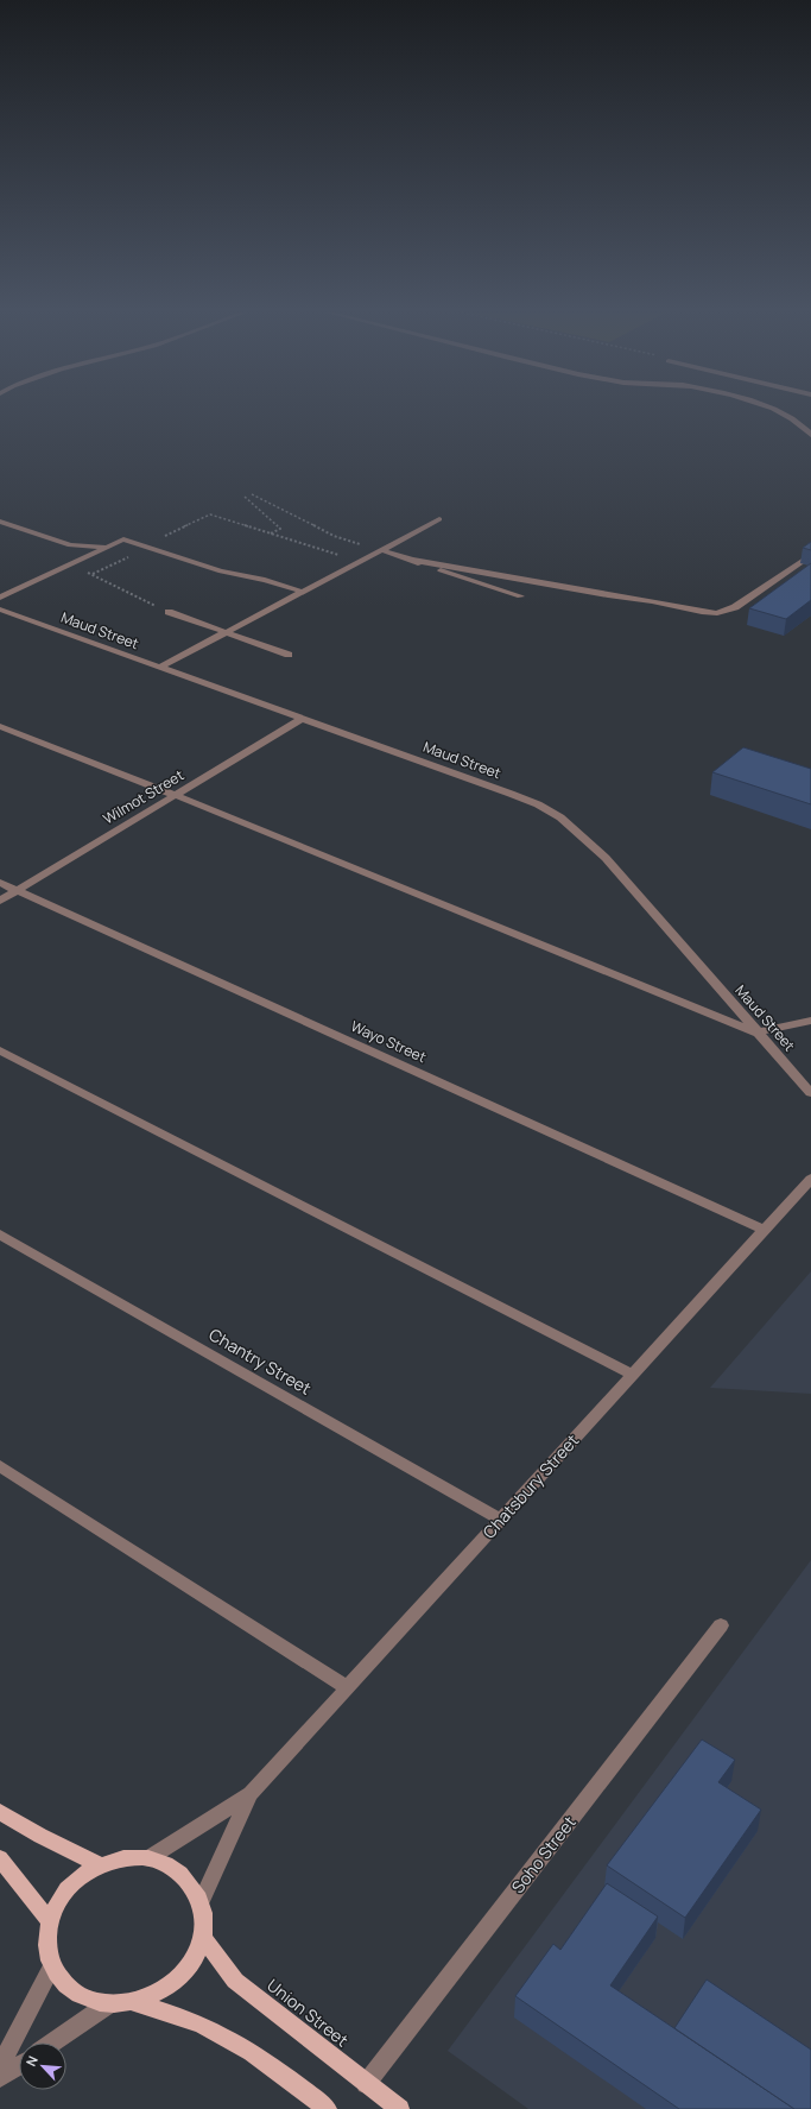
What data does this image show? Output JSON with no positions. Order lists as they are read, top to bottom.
{
  "streets": {
    "main road": ["Union Street"],
    "street": [
      "Maud Street",
      "Wilmot Street",
      "Wayo Street",
      "Chantry Street",
      "Chatsbury Street",
      "Soho Street"
    ]
  },
  "crossings": [
    ["Maud Street", "Wilmot Street"],
    ["Wilmot Street", "Wayo Street"],
    ["Wayo Street", "Chatsbury Street"],
    ["Chantry Street", "Chatsbury Street"],
    ["Chatsbury Street", "Union Street"],
    ["Soho Street", "Union Street"]
  ],
  "north": "top left"
}
